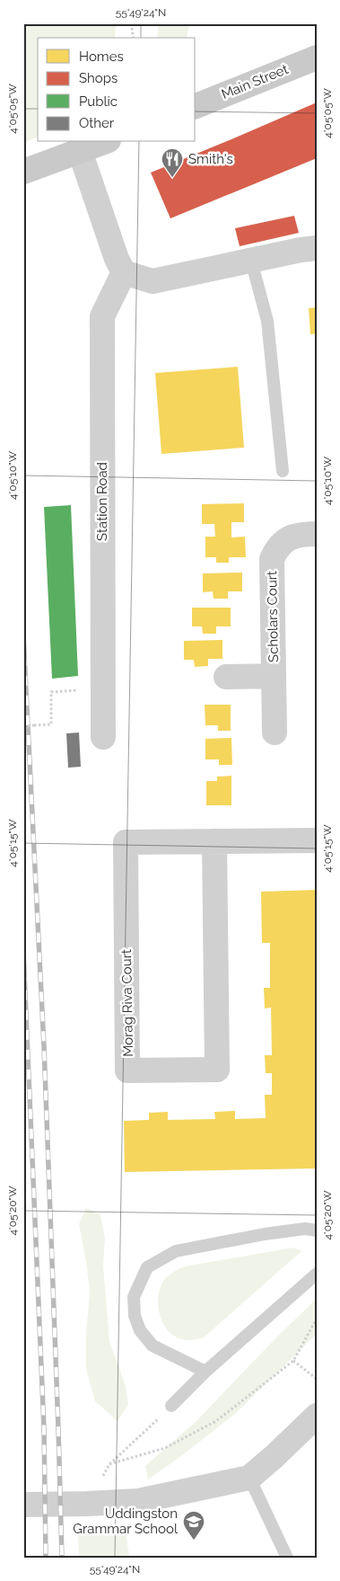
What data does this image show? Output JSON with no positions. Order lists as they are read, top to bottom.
{
  "streets": {
    "main road": ["Main Street"],
    "street": ["Station Road", "Scholars Court", "Morag Riva Court"]
  },
  "places": {
    "restaurant": ["Smith's"],
    "school or university": ["Uddingston Grammar School"]
  },
  "legend": [
    "Homes",
    "Shops",
    "Public",
    "Other"
  ],
  "coordinates": [
    "55°49'24\"N",
    "4°05'05\"W",
    "4°05'10\"W",
    "4°05'15\"W",
    "4°05'20\"W"
  ]
}
